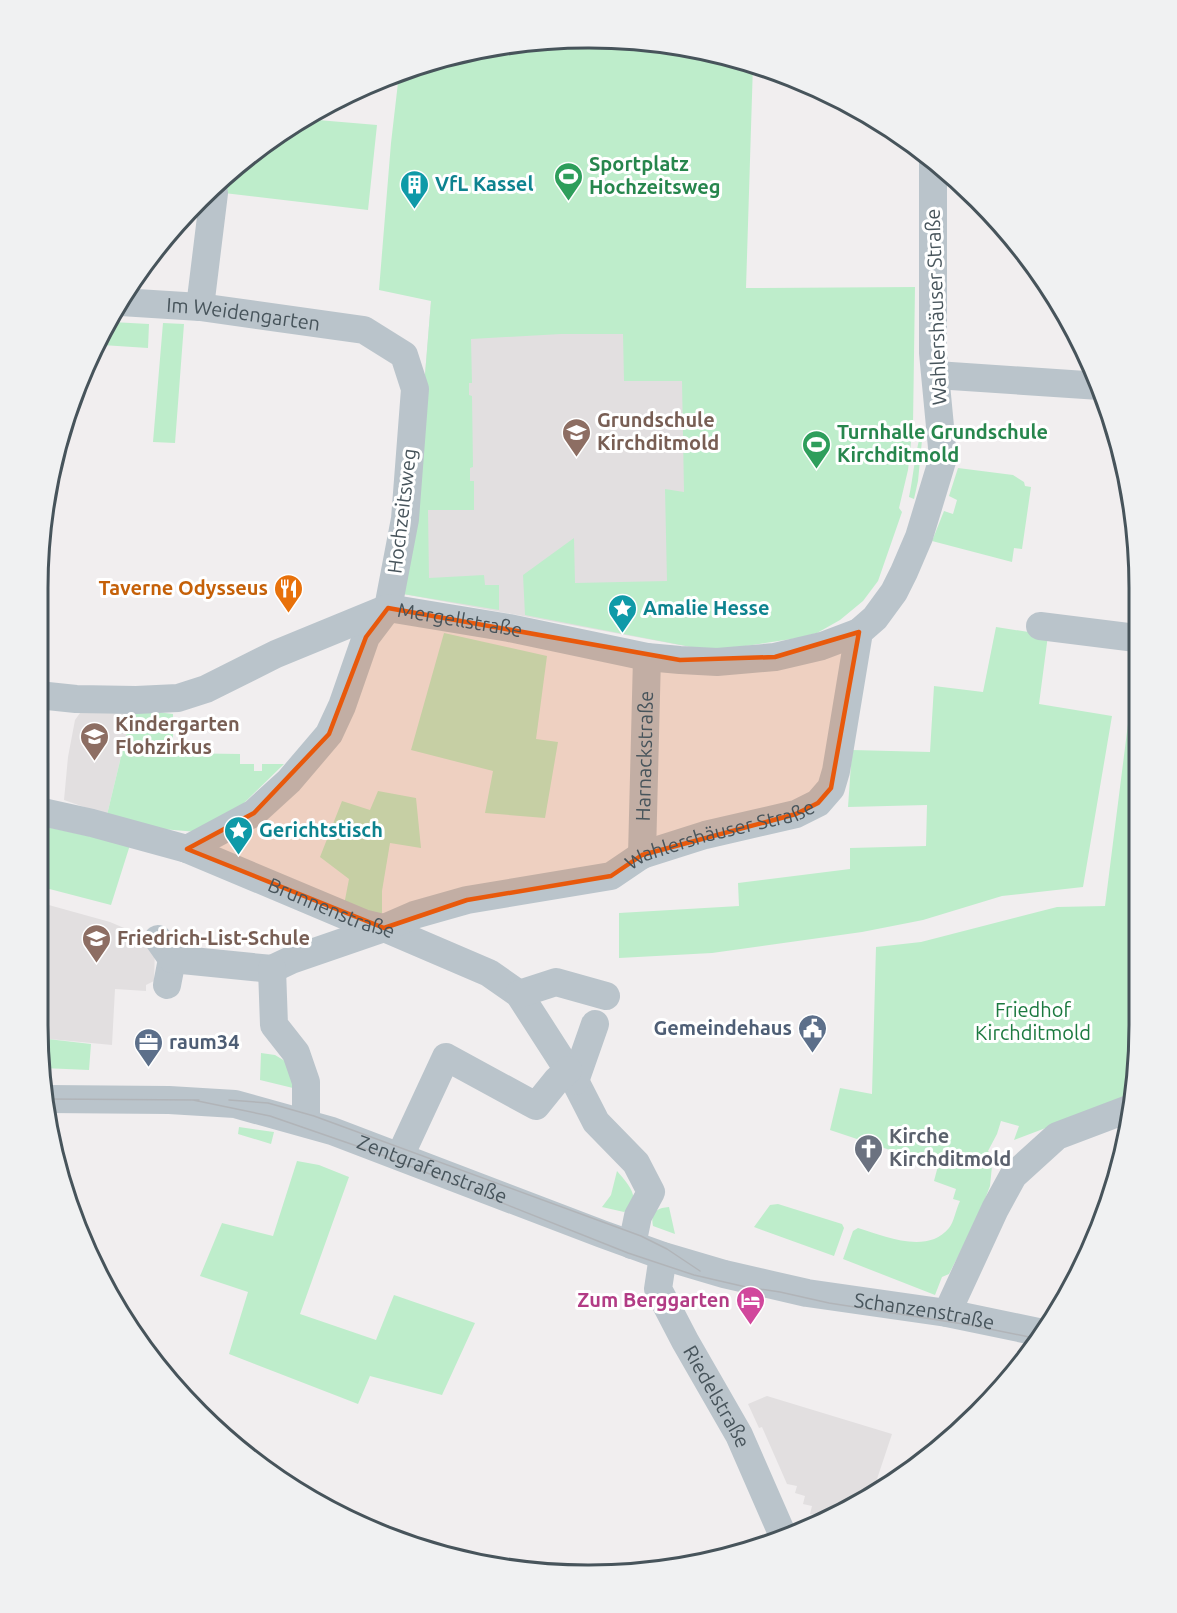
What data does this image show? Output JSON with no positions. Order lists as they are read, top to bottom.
{
  "streets": {
    "street": [
      "Wahlershäuser Straße",
      "Im Weidengarten",
      "Hochzeitsweg",
      "Mergellstraße",
      "Harnackstraße",
      "Brunnenstraße",
      "Zentgrafenstraße",
      "Schanzenstraße",
      "Riedelstraße"
    ]
  },
  "crossings": [
    ["Wahlershäuser Straße", "Mergellstraße"],
    ["Wahlershäuser Straße", "Harnackstraße"],
    ["Wahlershäuser Straße", "Brunnenstraße"],
    ["Im Weidengarten", "Hochzeitsweg"],
    ["Hochzeitsweg", "Mergellstraße"],
    ["Hochzeitsweg", "Brunnenstraße"],
    ["Mergellstraße", "Harnackstraße"],
    ["Brunnenstraße", "Zentgrafenstraße"],
    ["Zentgrafenstraße", "Schanzenstraße"],
    ["Zentgrafenstraße", "Riedelstraße"]
  ],
  "parks": ["Friedhof Kirchditmold"],
  "places": {
    "sports": ["Sportplatz Hochzeitsweg", "Turnhalle Grundschule Kirchditmold"],
    "building": ["VfL Kassel"],
    "school or university": ["Grundschule Kirchditmold", "Kindergarten Flohzirkus", "Friedrich-List-Schule"],
    "restaurant": ["Taverne Odysseus"],
    "place": ["Amalie Hesse", "Gerichtstisch"],
    "public building": ["Gemeindehaus"],
    "office": ["raum34"],
    "church": ["Kirche Kirchditmold"],
    "hotel": ["Zum Berggarten"]
  }
}
